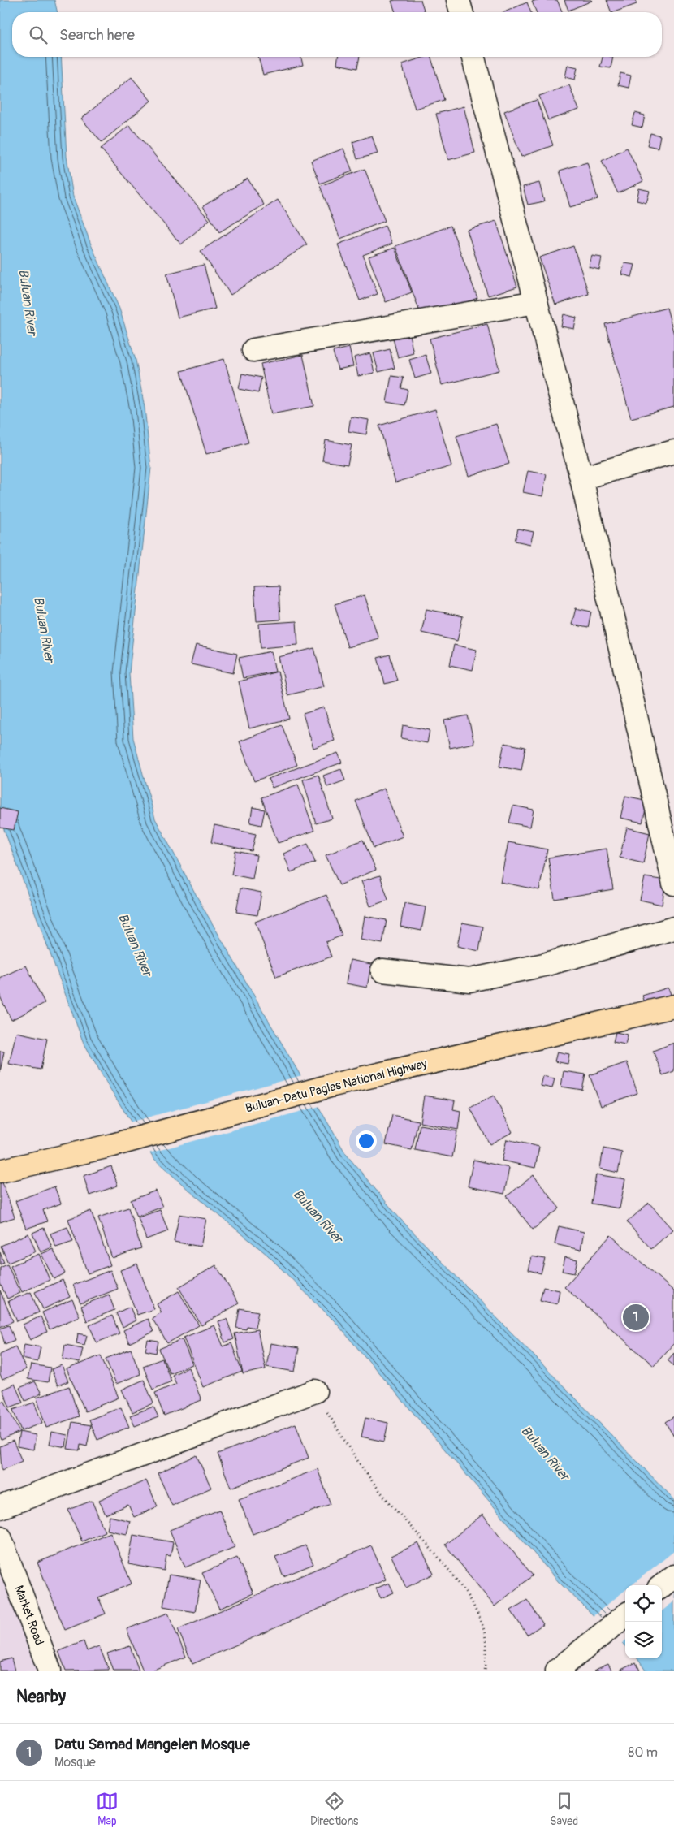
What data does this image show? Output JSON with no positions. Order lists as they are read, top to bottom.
{
  "streets": {
    "highway": ["Buluan-Datu Paglas National Highway"],
    "street": ["Market Road"]
  },
  "water": ["Buluan River"],
  "page": {
    "search": "Search here",
    "pins": "1",
    "heading": "Nearby",
    "list": [
      {
        "mark": "1",
        "name": "Datu Samad Mangelen Mosque",
        "note": "Mosque",
        "value": "80 m"
      }
    ],
    "nav": ["Map", "Directions", "Saved"]
  }
}
